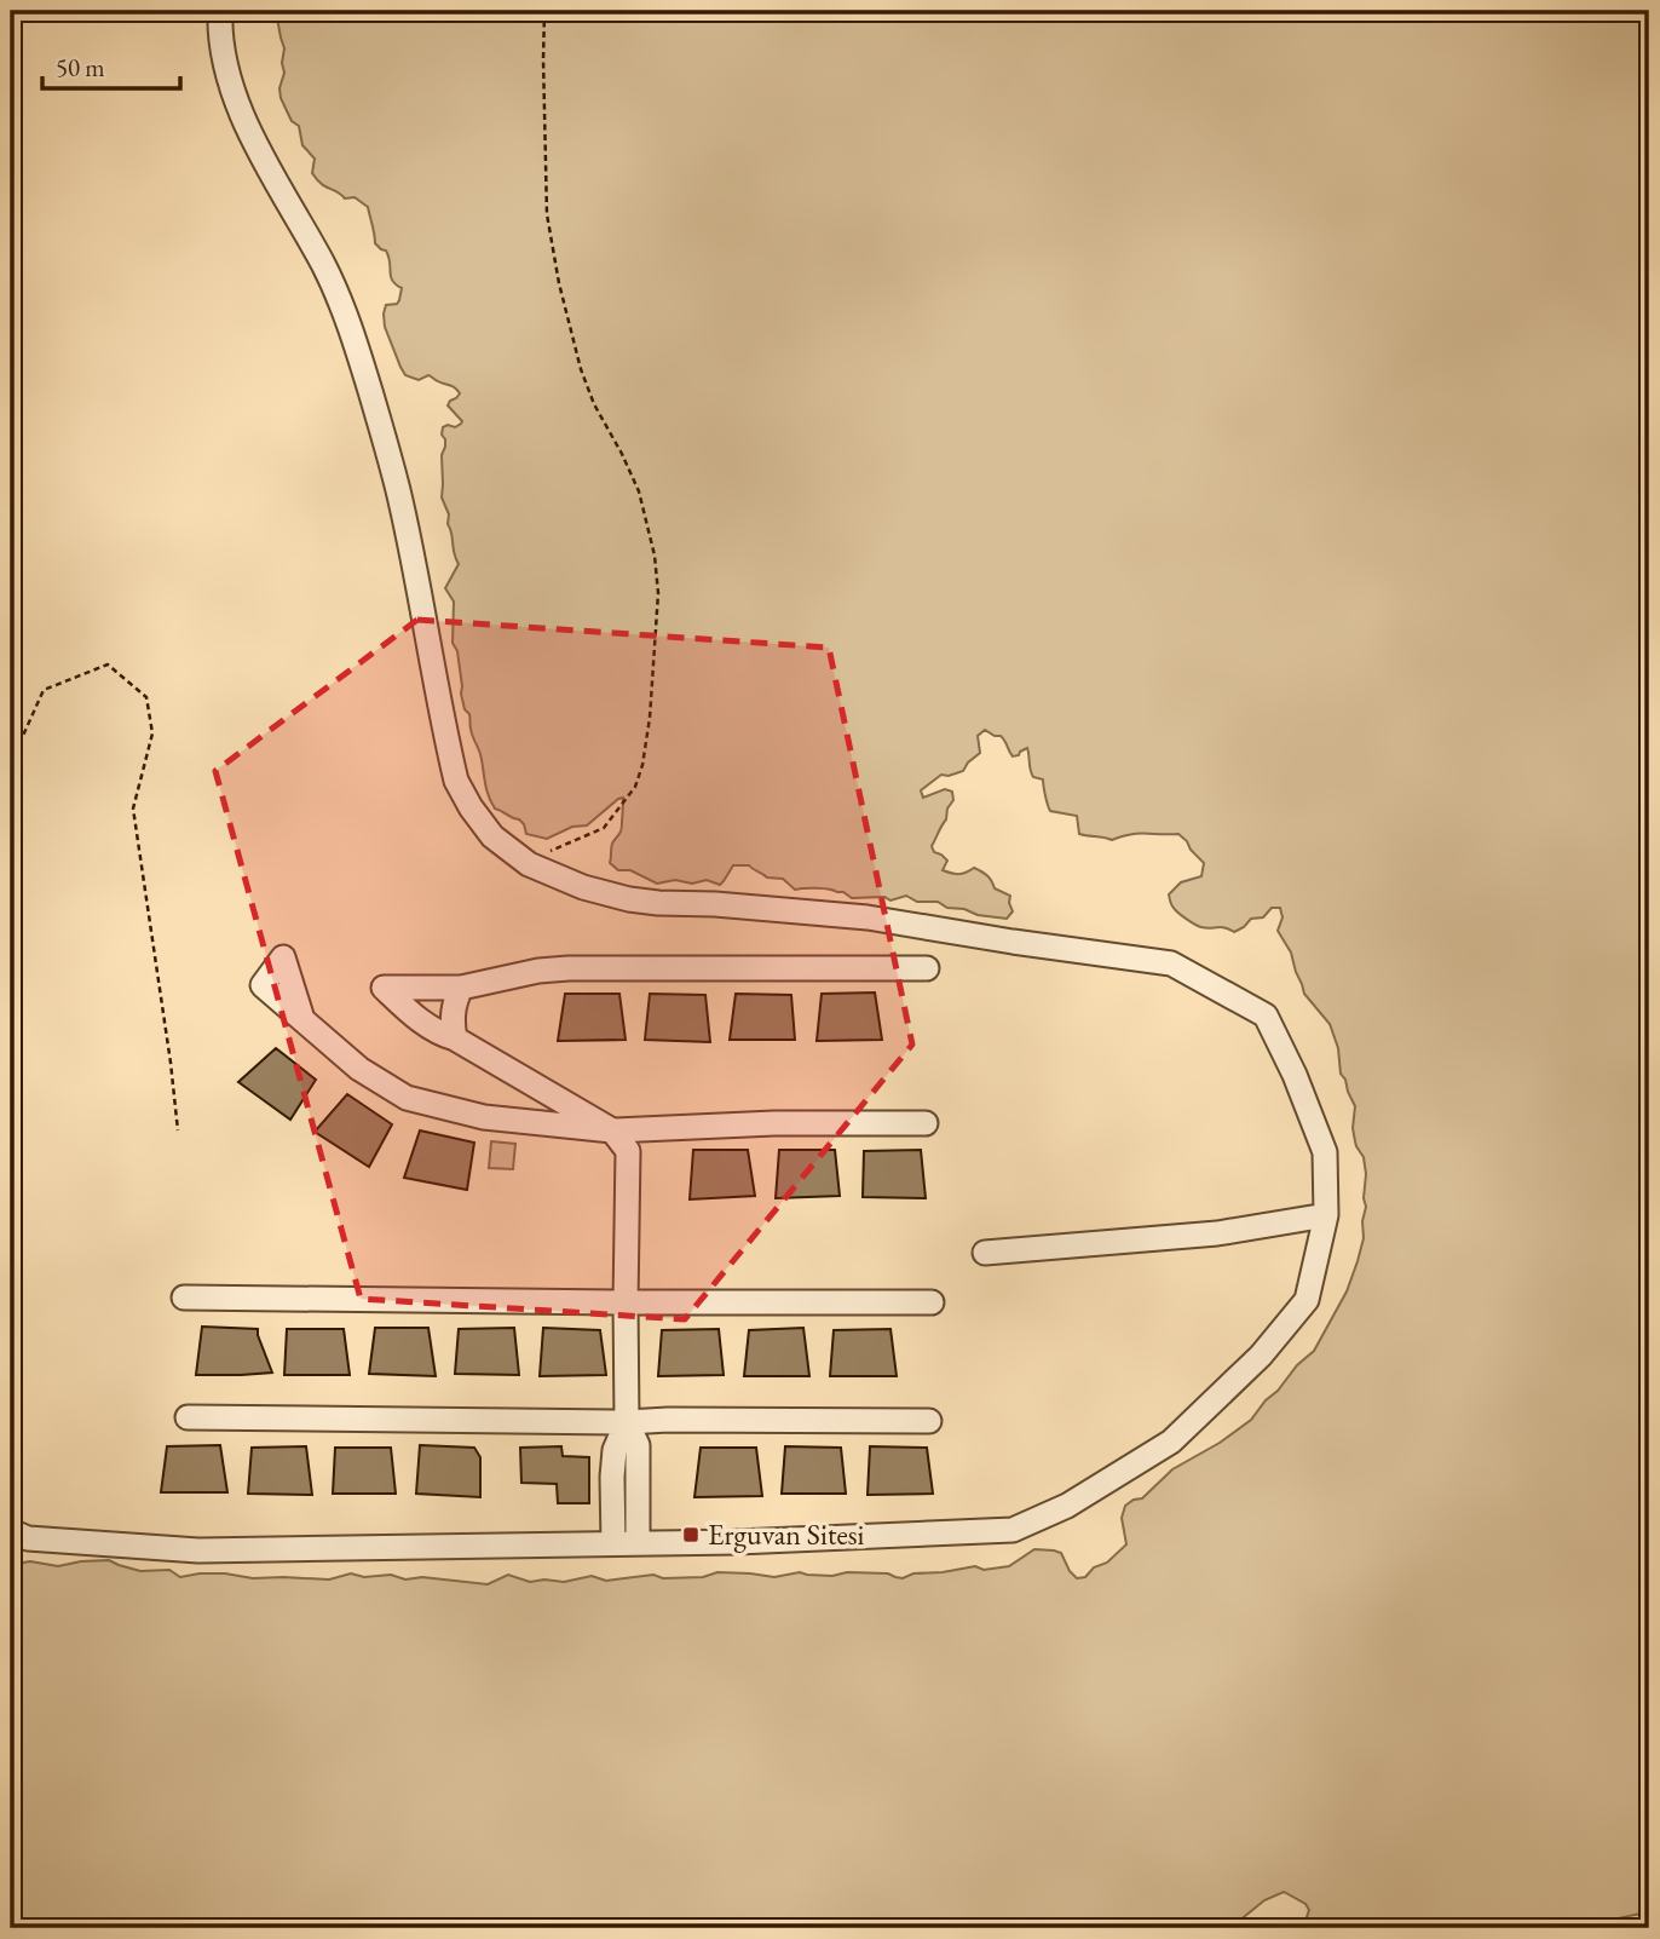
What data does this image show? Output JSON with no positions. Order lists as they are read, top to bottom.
{
  "places": {
    "transit": ["Erguvan Sitesi"]
  },
  "scale_bar": "50 m"
}
